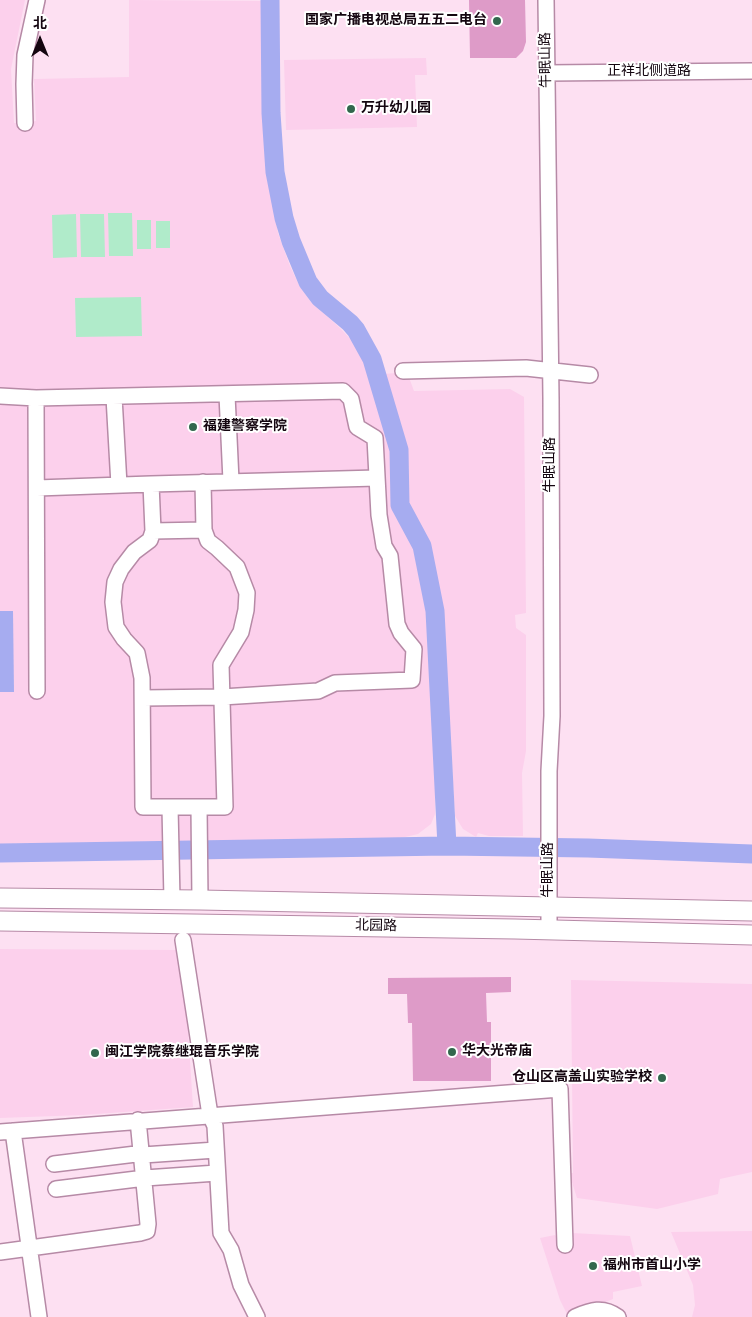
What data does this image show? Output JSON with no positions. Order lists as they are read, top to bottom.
{
  "streets": {
    "main road": ["北园路"],
    "street": ["牛眠山路", "正祥北侧道路"]
  },
  "crossings": [
    ["牛眠山路", "正祥北侧道路"],
    ["牛眠山路", "北园路"]
  ],
  "places": [
    "国家广播电视总局五五二电台",
    "万升幼儿园",
    "福建警察学院",
    "华大光帝庙",
    "闽江学院蔡继琨音乐学院",
    "仓山区高盖山实验学校",
    "福州市首山小学"
  ],
  "north": "top"
}
